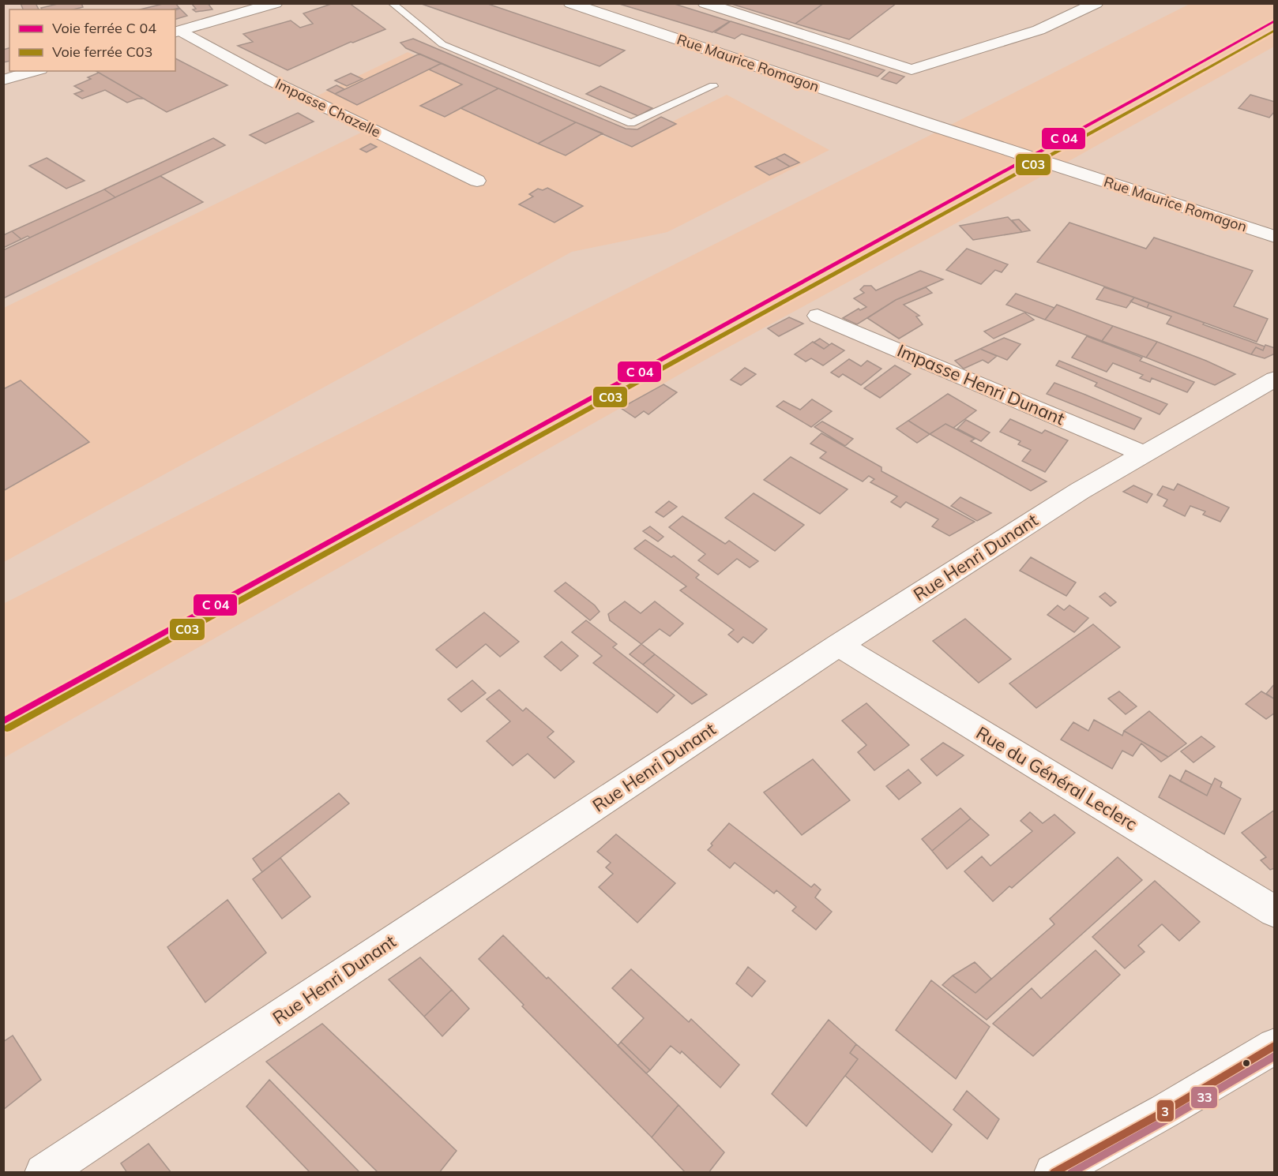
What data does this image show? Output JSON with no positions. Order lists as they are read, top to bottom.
{
  "streets": {
    "street": [
      "Rue Maurice Romagon",
      "Impasse Chazelle",
      "Impasse Henri Dunant",
      "Rue Henri Dunant",
      "Rue du Général Leclerc"
    ]
  },
  "crossings": [
    ["Impasse Henri Dunant", "Rue Henri Dunant"],
    ["Rue Henri Dunant", "Rue du Général Leclerc"]
  ],
  "lines": ["rail line C03", "transit line 3", "transit line 33"],
  "legend": ["Voie ferrée C 04", "Voie ferrée C03"]
}
